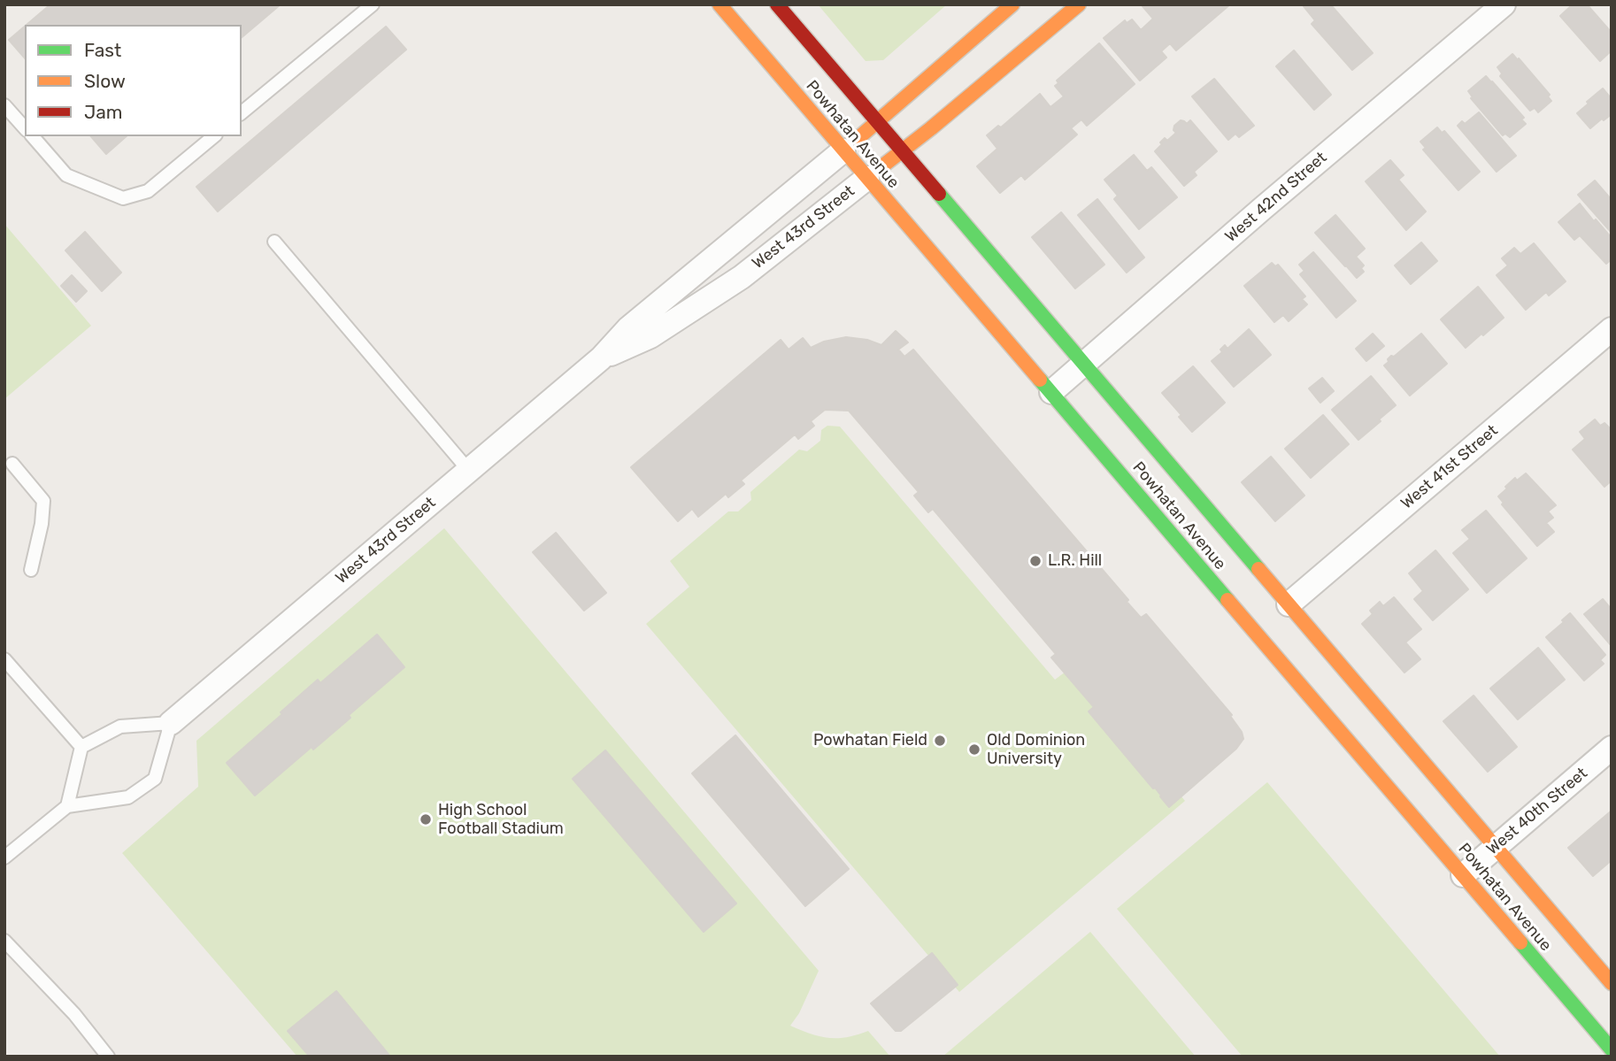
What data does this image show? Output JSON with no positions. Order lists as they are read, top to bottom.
{
  "streets": {
    "street": [
      "Powhatan Avenue",
      "West 42nd Street",
      "West 43rd Street",
      "West 41st Street",
      "West 40th Street"
    ]
  },
  "crossings": [
    ["Powhatan Avenue", "West 42nd Street"],
    ["Powhatan Avenue", "West 43rd Street"],
    ["Powhatan Avenue", "West 41st Street"],
    ["Powhatan Avenue", "West 40th Street"]
  ],
  "places": [
    "L.R. Hill",
    "Powhatan Field",
    "Old Dominion University",
    "High School Football Stadium"
  ],
  "legend": ["Fast", "Slow", "Jam"]
}
